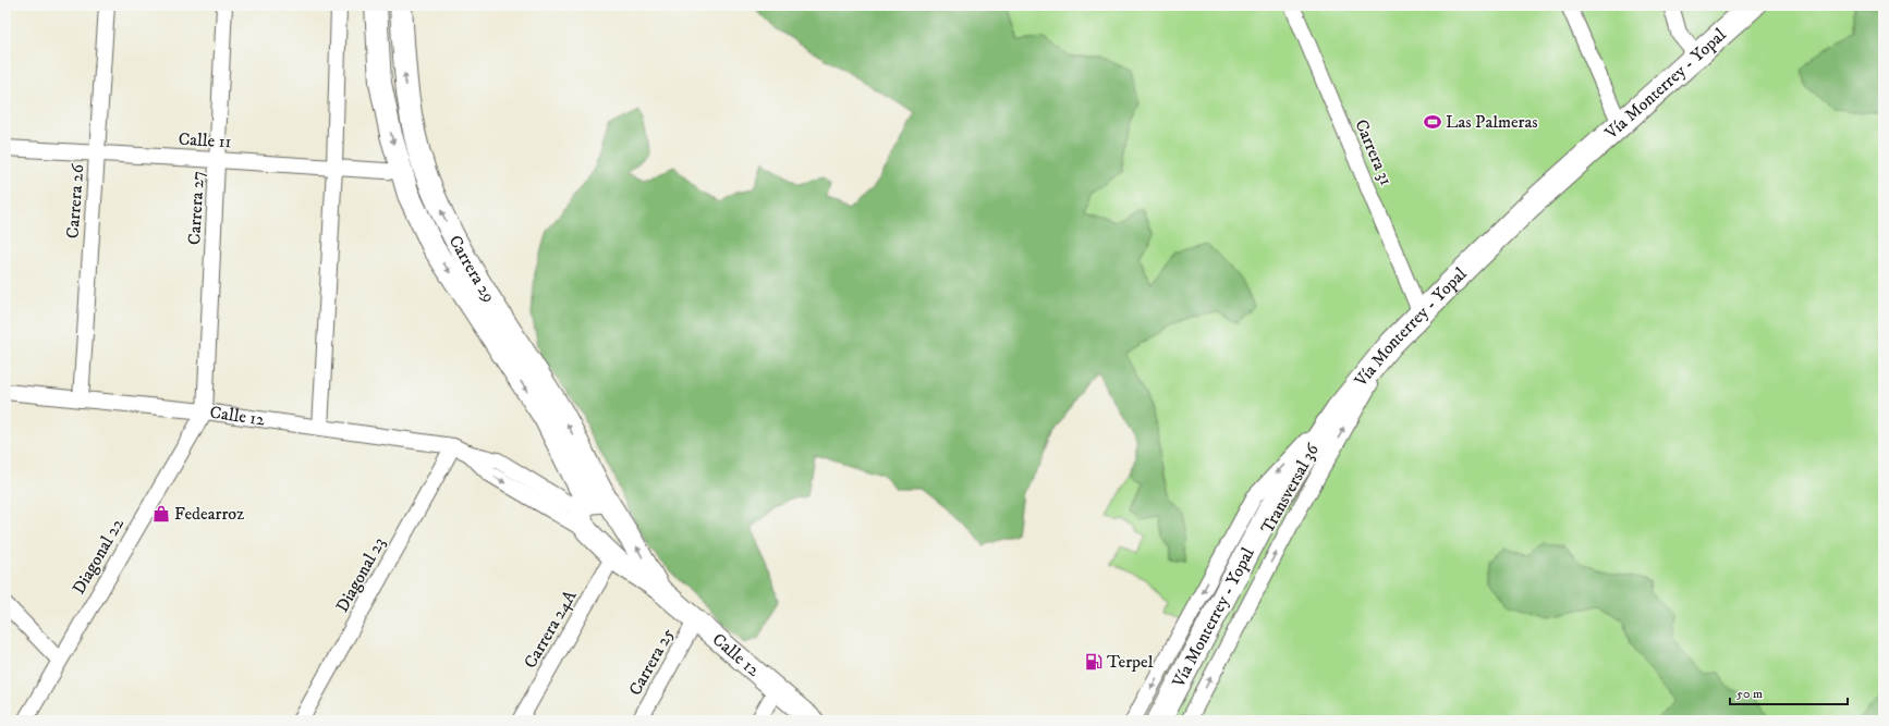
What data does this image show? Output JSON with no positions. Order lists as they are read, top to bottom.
{
  "streets": {
    "highway": ["Vía Monterrey - Yopal"],
    "main road": ["Carrera 29", "Calle 12"],
    "street": [
      "Calle 11",
      "Carrera 31",
      "Carrera 26",
      "Carrera 27",
      "Transversal 36",
      "Diagonal 22",
      "Diagonal 23",
      "Carrera 24A",
      "Carrera 25"
    ]
  },
  "crossings": [
    ["Vía Monterrey - Yopal", "Carrera 31"],
    ["Vía Monterrey - Yopal", "Transversal 36"],
    ["Calle 11", "Carrera 26"],
    ["Calle 11", "Carrera 27"],
    ["Calle 11", "Carrera 29"],
    ["Carrera 31", "Transversal 36"],
    ["Carrera 26", "Calle 12"],
    ["Carrera 27", "Calle 12"],
    ["Carrera 27", "Diagonal 22"],
    ["Carrera 29", "Calle 12"],
    ["Carrera 29", "Carrera 24A"],
    ["Calle 12", "Diagonal 22"],
    ["Calle 12", "Diagonal 23"],
    ["Calle 12", "Carrera 25"]
  ],
  "places": {
    "sports": ["Las Palmeras"],
    "shop": ["Fedearroz"],
    "fuel station": ["Terpel"]
  },
  "scale_bar": "50 m"
}
